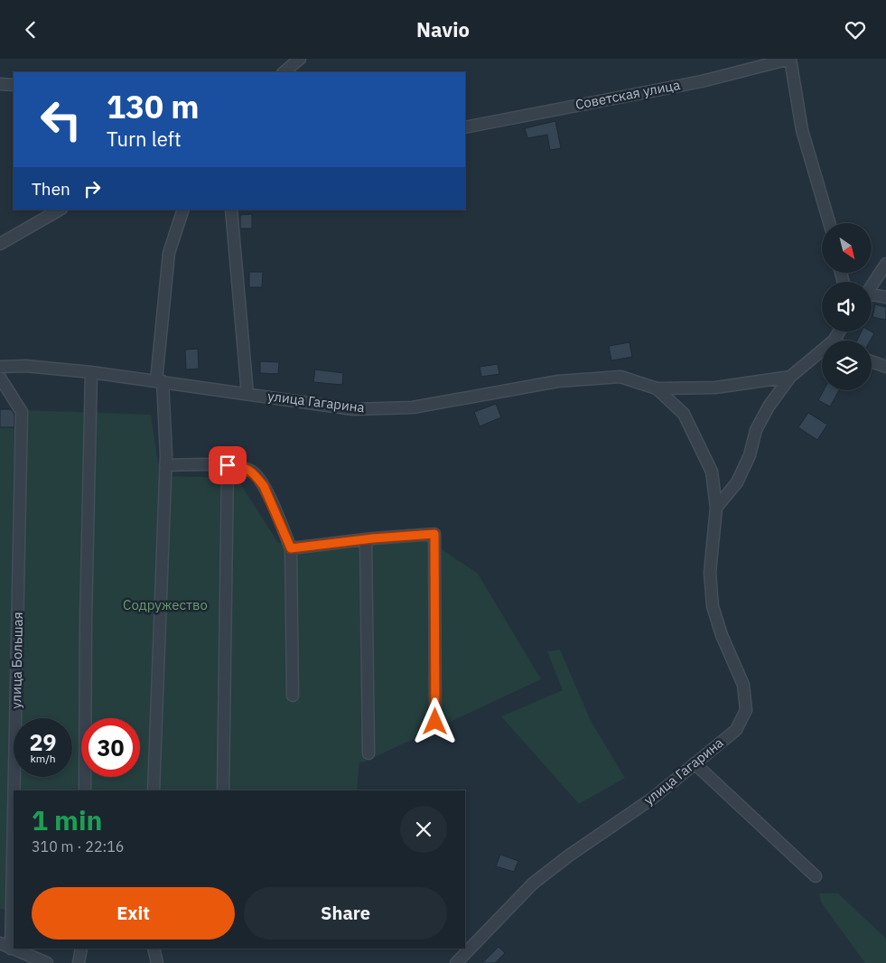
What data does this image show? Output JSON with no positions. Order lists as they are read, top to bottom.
{
  "streets": {
    "street": ["Советская улица", "улица Гагарина", "улица Большая"]
  },
  "parks": ["Содружество"],
  "north": "bottom right",
  "page": {
    "header": "Navio",
    "turn": ["130 m", "Turn left"],
    "then": "Then",
    "speed": "29 km/h",
    "limit": "30",
    "heading": ["1 min", "310 m · 22:16"],
    "buttons": ["Exit", "Share"]
  }
}
